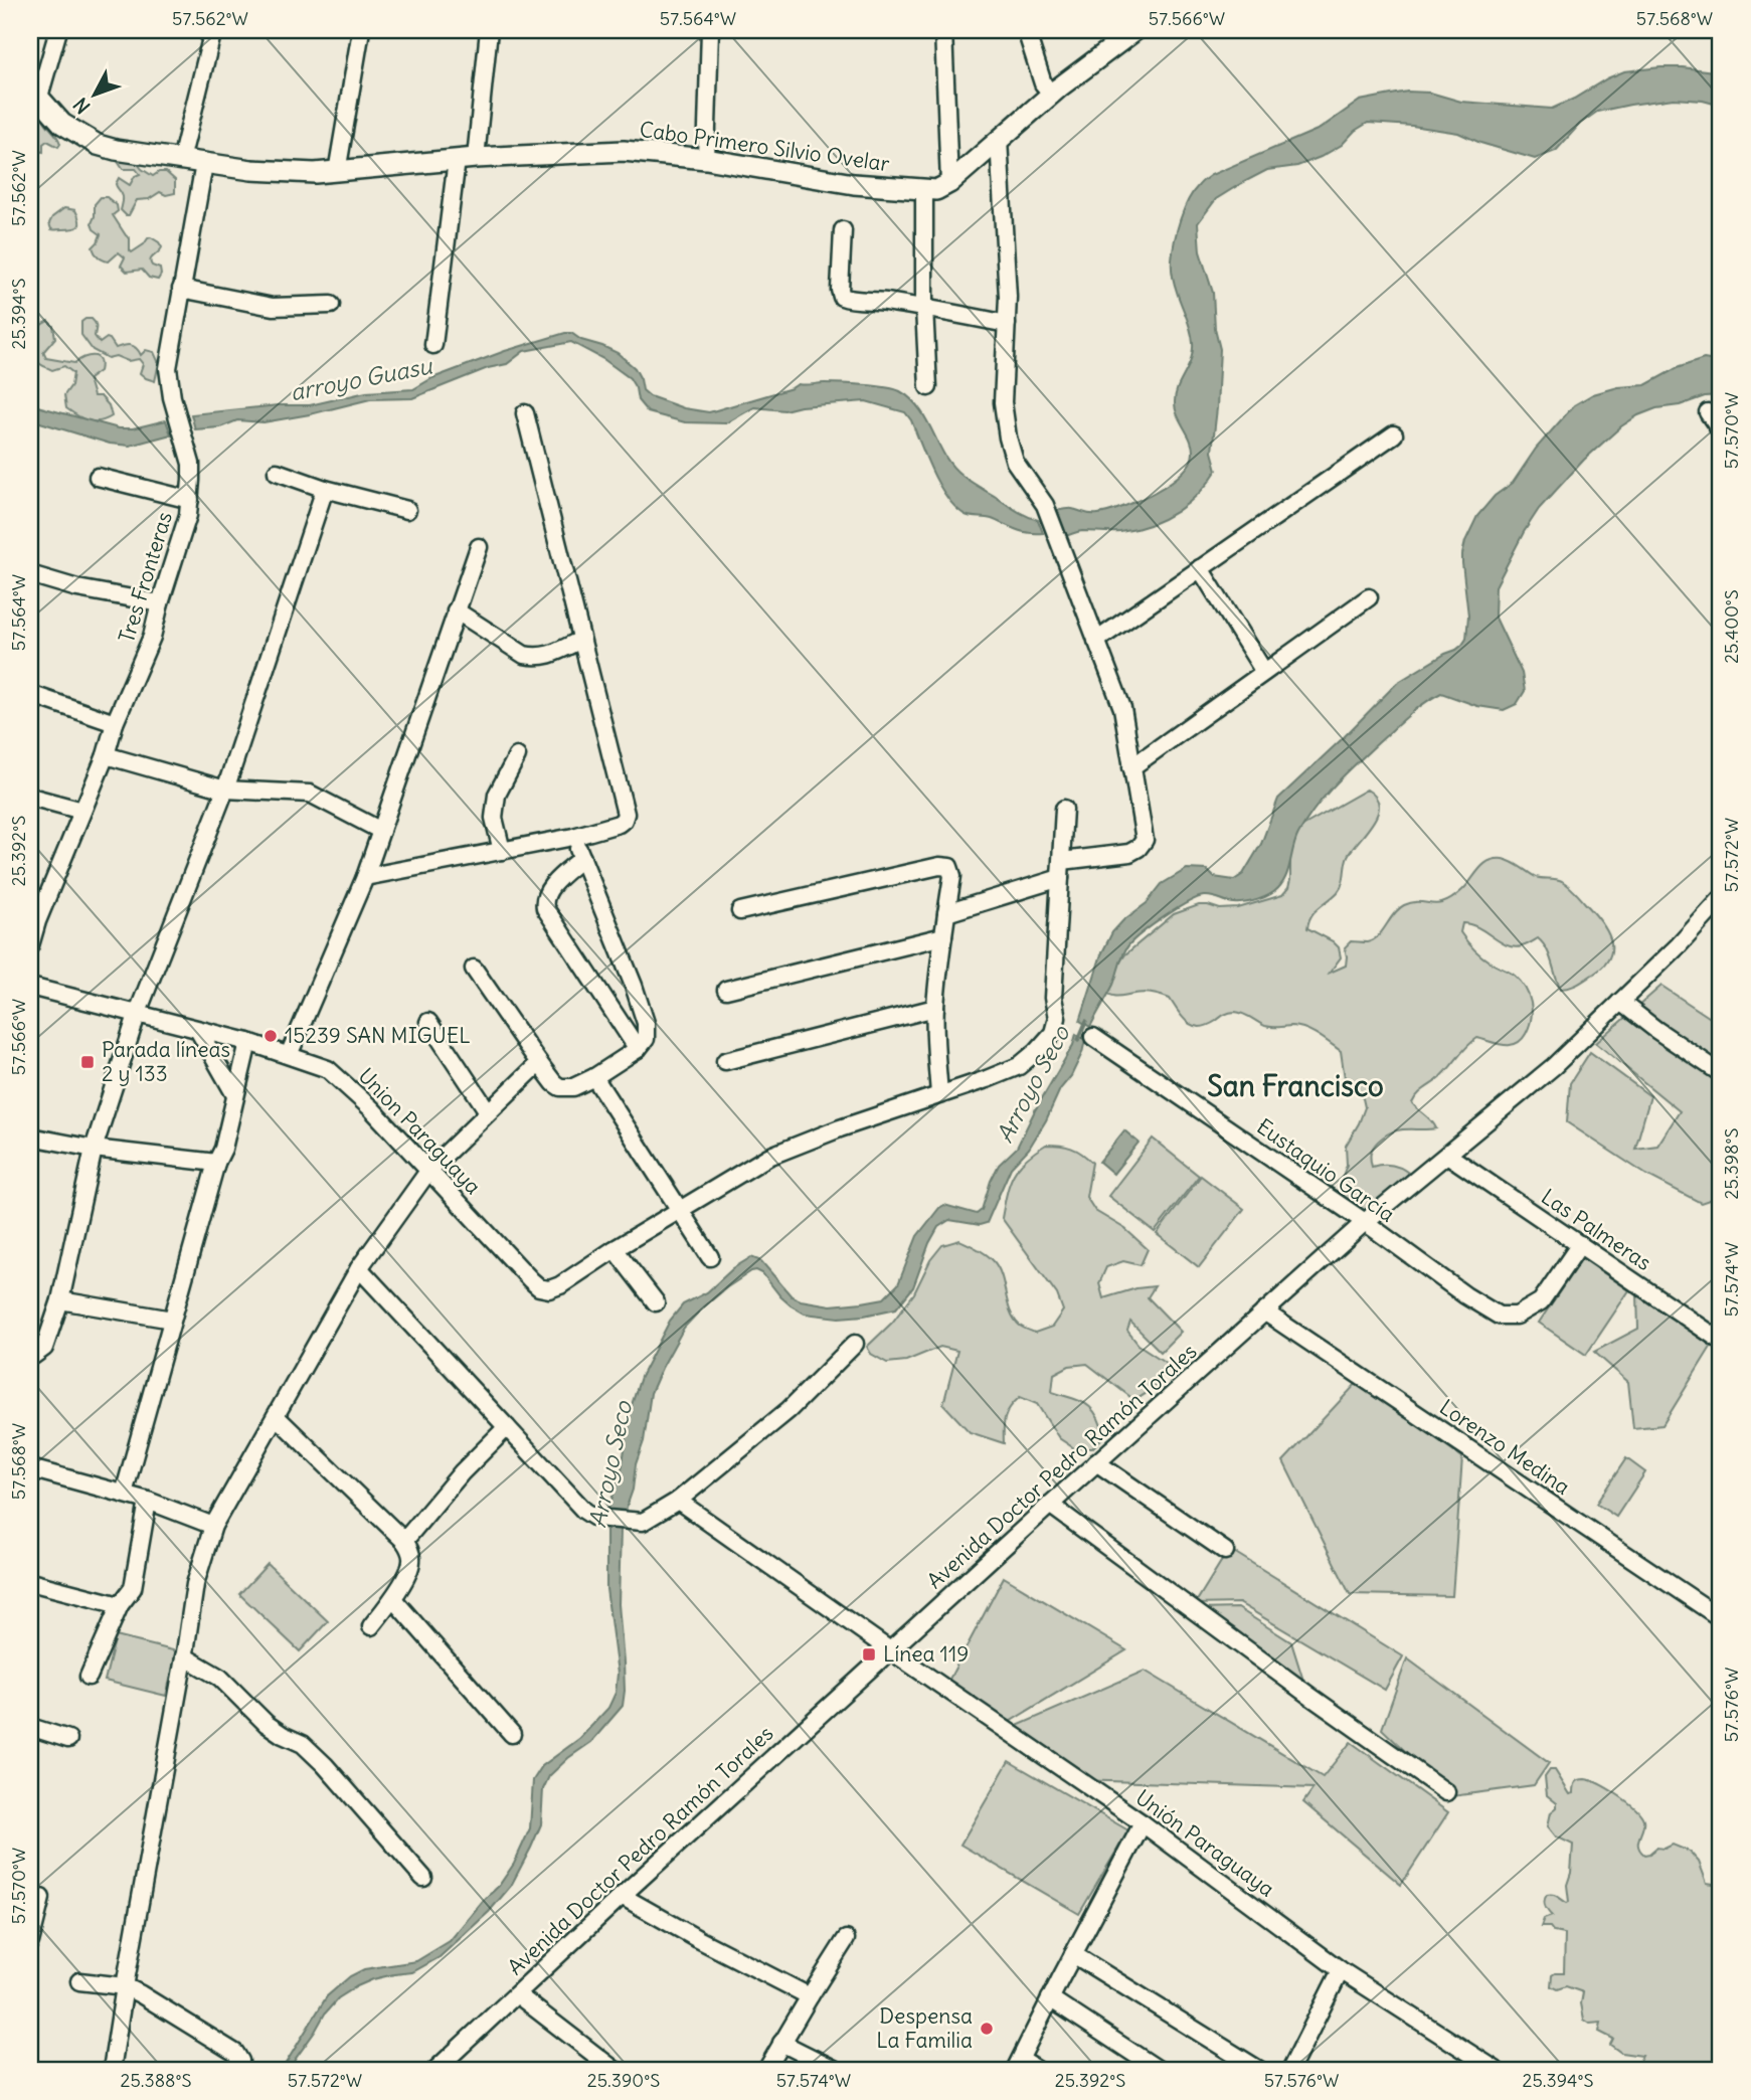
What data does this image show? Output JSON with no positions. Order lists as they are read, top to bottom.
{
  "streets": {
    "main road": ["Cabo Primero Silvio Ovelar"],
    "street": [
      "Tres Fronteras",
      "Union Paraguaya",
      "Eustaquio García",
      "Las Palmeras",
      "Lorenzo Medina",
      "Avenida Doctor Pedro Ramón Torales",
      "Unión Paraguaya"
    ]
  },
  "crossings": [
    ["Cabo Primero Silvio Ovelar", "Tres Fronteras"],
    ["Eustaquio García", "Las Palmeras"],
    ["Eustaquio García", "Avenida Doctor Pedro Ramón Torales"],
    ["Las Palmeras", "Avenida Doctor Pedro Ramón Torales"],
    ["Lorenzo Medina", "Avenida Doctor Pedro Ramón Torales"],
    ["Avenida Doctor Pedro Ramón Torales", "Unión Paraguaya"]
  ],
  "districts": ["San Francisco"],
  "water": ["arroyo Guasu", "Arroyo Seco"],
  "places": {
    "other": ["15239 SAN MIGUEL", "Despensa La Familia"],
    "transit": ["Parada líneas 2 y 133", "Línea 119"]
  },
  "north": "bottom left",
  "coordinates": [
    "57.562°W",
    "57.564°W",
    "57.566°W",
    "57.568°W",
    "25.394°S",
    "57.570°W",
    "25.400°S",
    "25.392°S",
    "57.572°W",
    "25.398°S",
    "57.574°W",
    "57.576°W",
    "25.388°S",
    "25.390°S"
  ]
}
